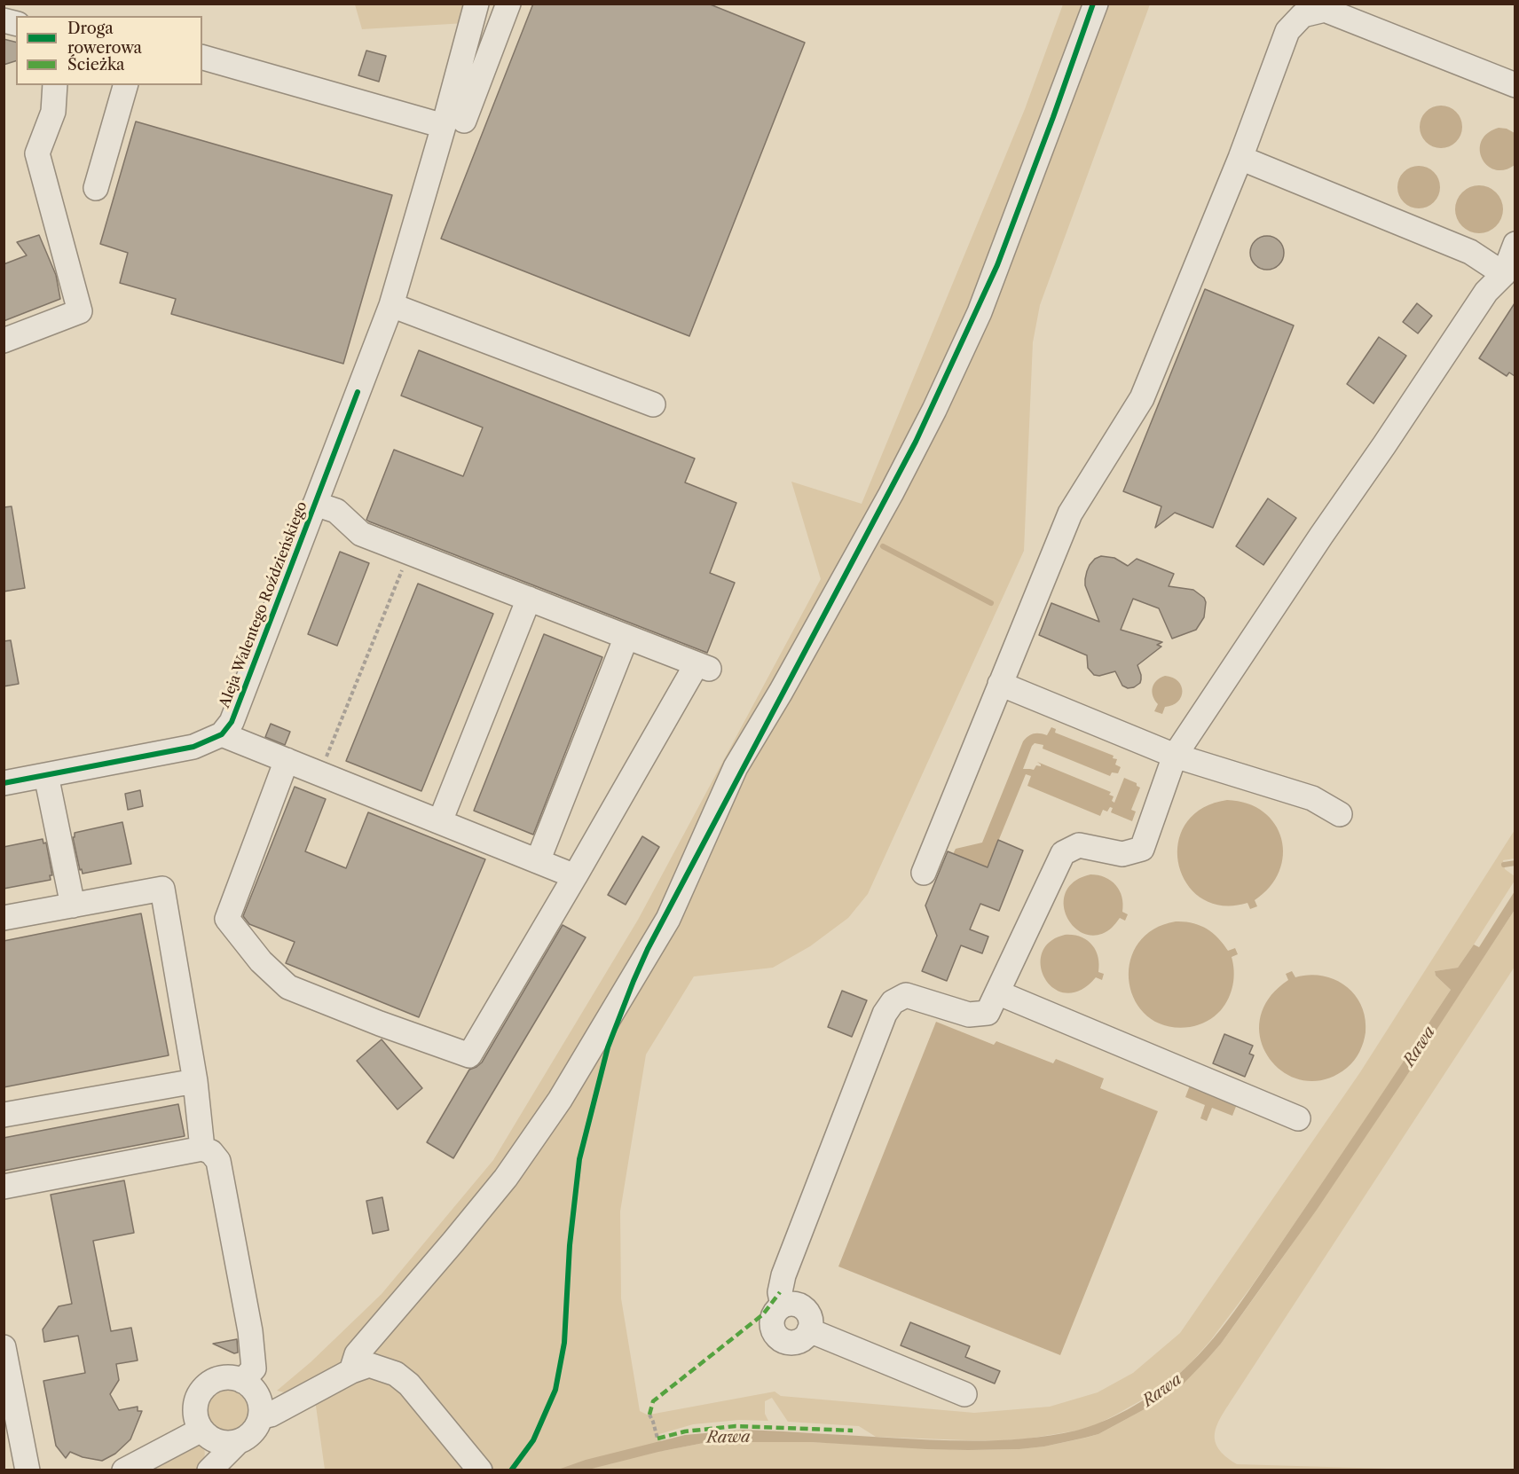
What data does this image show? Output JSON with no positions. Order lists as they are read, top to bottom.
{
  "streets": {
    "street": ["Aleja Walentego Roździeńskiego"]
  },
  "water": ["Rawa"],
  "legend": ["Droga rowerowa", "Ścieżka"]
}
